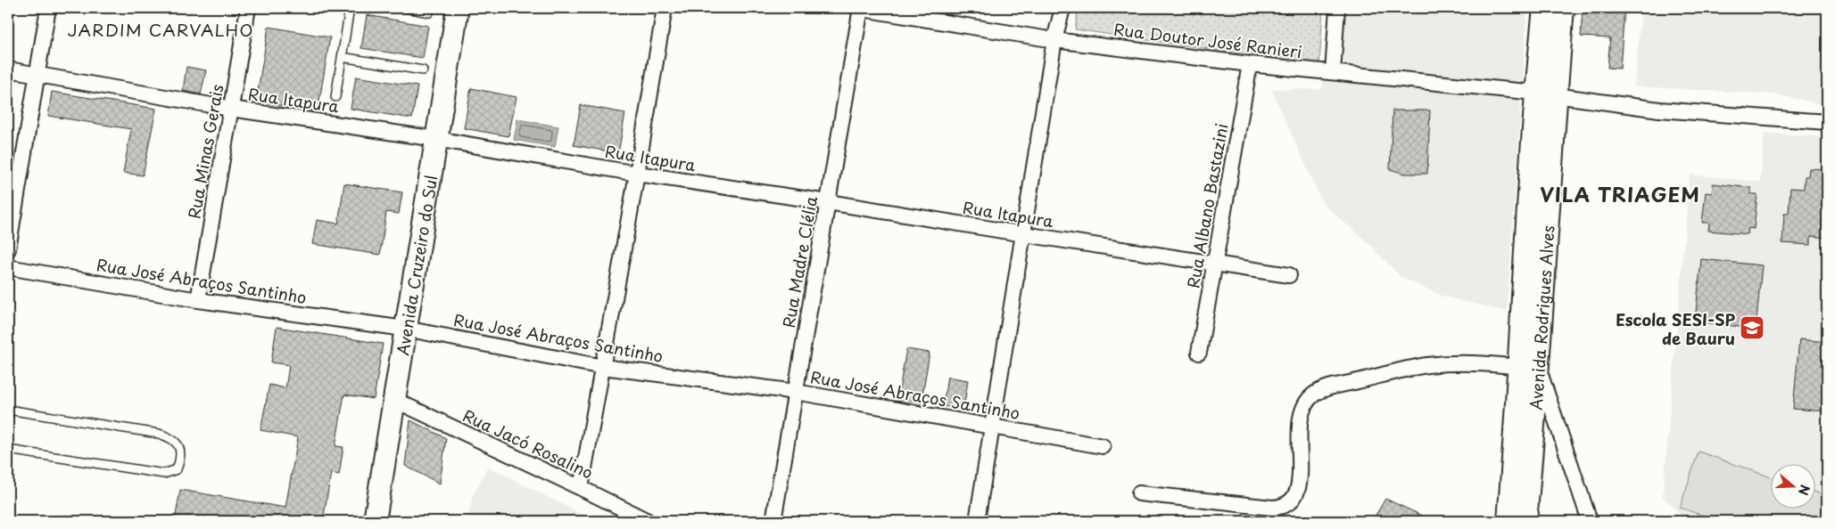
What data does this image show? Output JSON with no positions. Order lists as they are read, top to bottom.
{
  "streets": {
    "main road": ["Avenida Cruzeiro do Sul", "Avenida Rodrigues Alves"],
    "street": [
      "Rua Doutor José Ranieri",
      "Rua Itapura",
      "Rua Minas Gerais",
      "Rua Albano Bastazini",
      "Rua Madre Clélia",
      "Rua José Abraços Santinho",
      "Rua Jacó Rosalino"
    ]
  },
  "crossings": [
    ["Rua Doutor José Ranieri", "Rua Albano Bastazini"],
    ["Rua Doutor José Ranieri", "Rua Madre Clélia"],
    ["Rua Doutor José Ranieri", "Avenida Rodrigues Alves"],
    ["Rua Itapura", "Rua Minas Gerais"],
    ["Rua Itapura", "Rua Albano Bastazini"],
    ["Rua Itapura", "Rua Madre Clélia"],
    ["Rua Itapura", "Avenida Cruzeiro do Sul"],
    ["Rua Minas Gerais", "Rua José Abraços Santinho"],
    ["Rua Madre Clélia", "Rua José Abraços Santinho"],
    ["Avenida Cruzeiro do Sul", "Rua José Abraços Santinho"],
    ["Avenida Cruzeiro do Sul", "Rua Jacó Rosalino"]
  ],
  "districts": ["JARDIM CARVALHO", "VILA TRIAGEM"],
  "places": {
    "school or university": ["Escola SESI-SP de Bauru"]
  },
  "north": "right"
}
